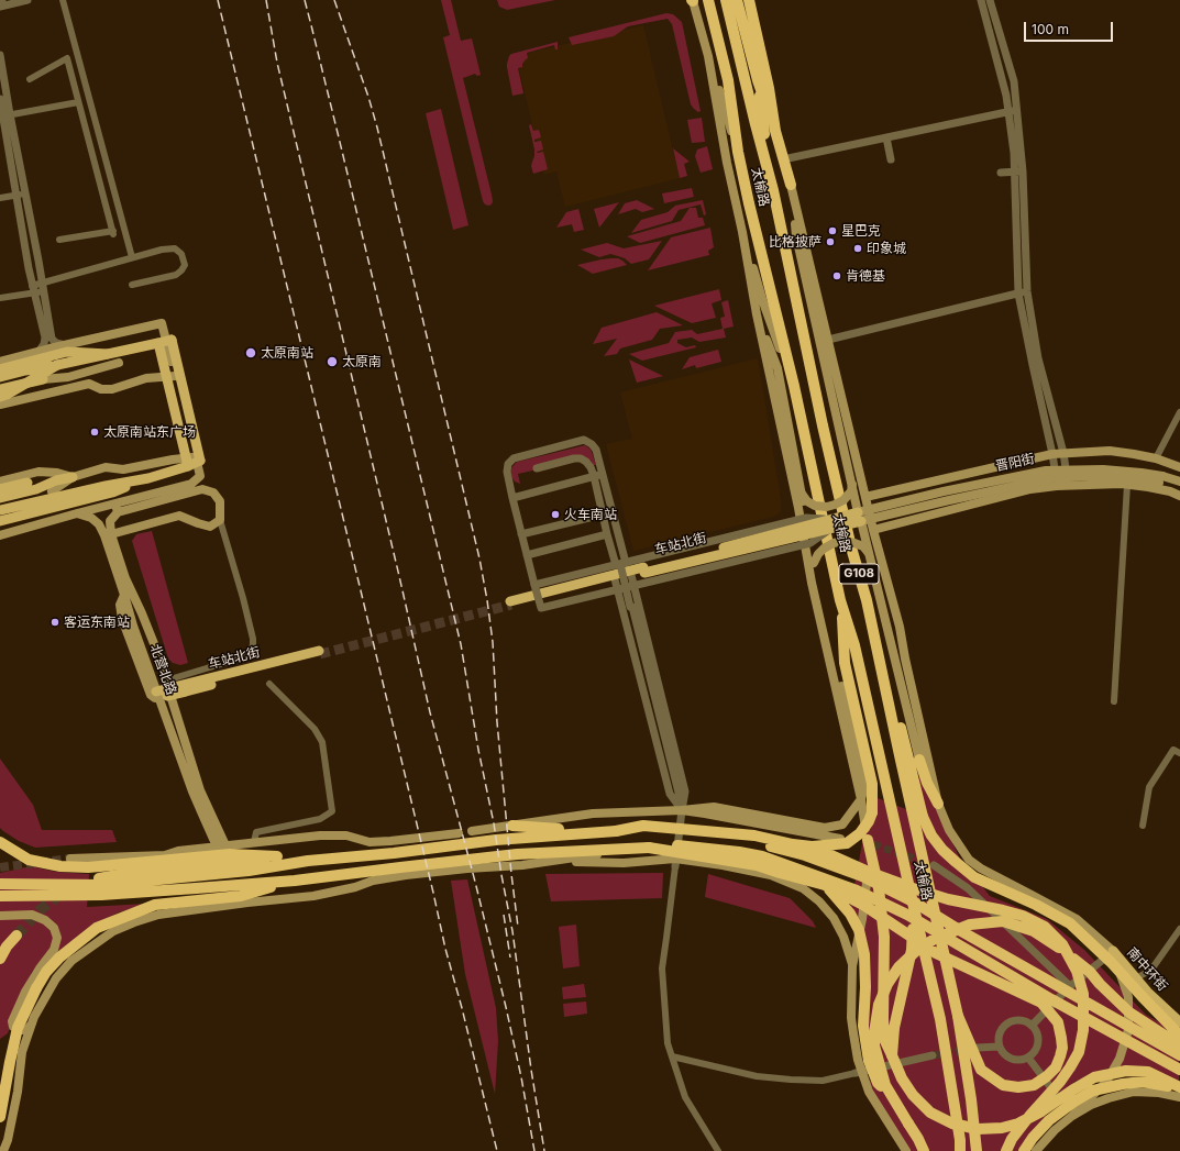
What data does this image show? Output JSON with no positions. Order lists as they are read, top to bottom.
{
  "streets": {
    "highway": ["太榆路", "G108"],
    "main road": [
      "晋阳街",
      "车站北街",
      "北营北路",
      "南中环街"
    ]
  },
  "crossings": [
    ["晋阳街", "车站北街"],
    ["车站北街", "北营北路"]
  ],
  "places": [
    "星巴克",
    "比格披萨",
    "印象城",
    "肯德基",
    "太原南站",
    "太原南",
    "太原南站东广场",
    "火车南站",
    "客运东南站"
  ],
  "scale_bar": "100 m"
}
